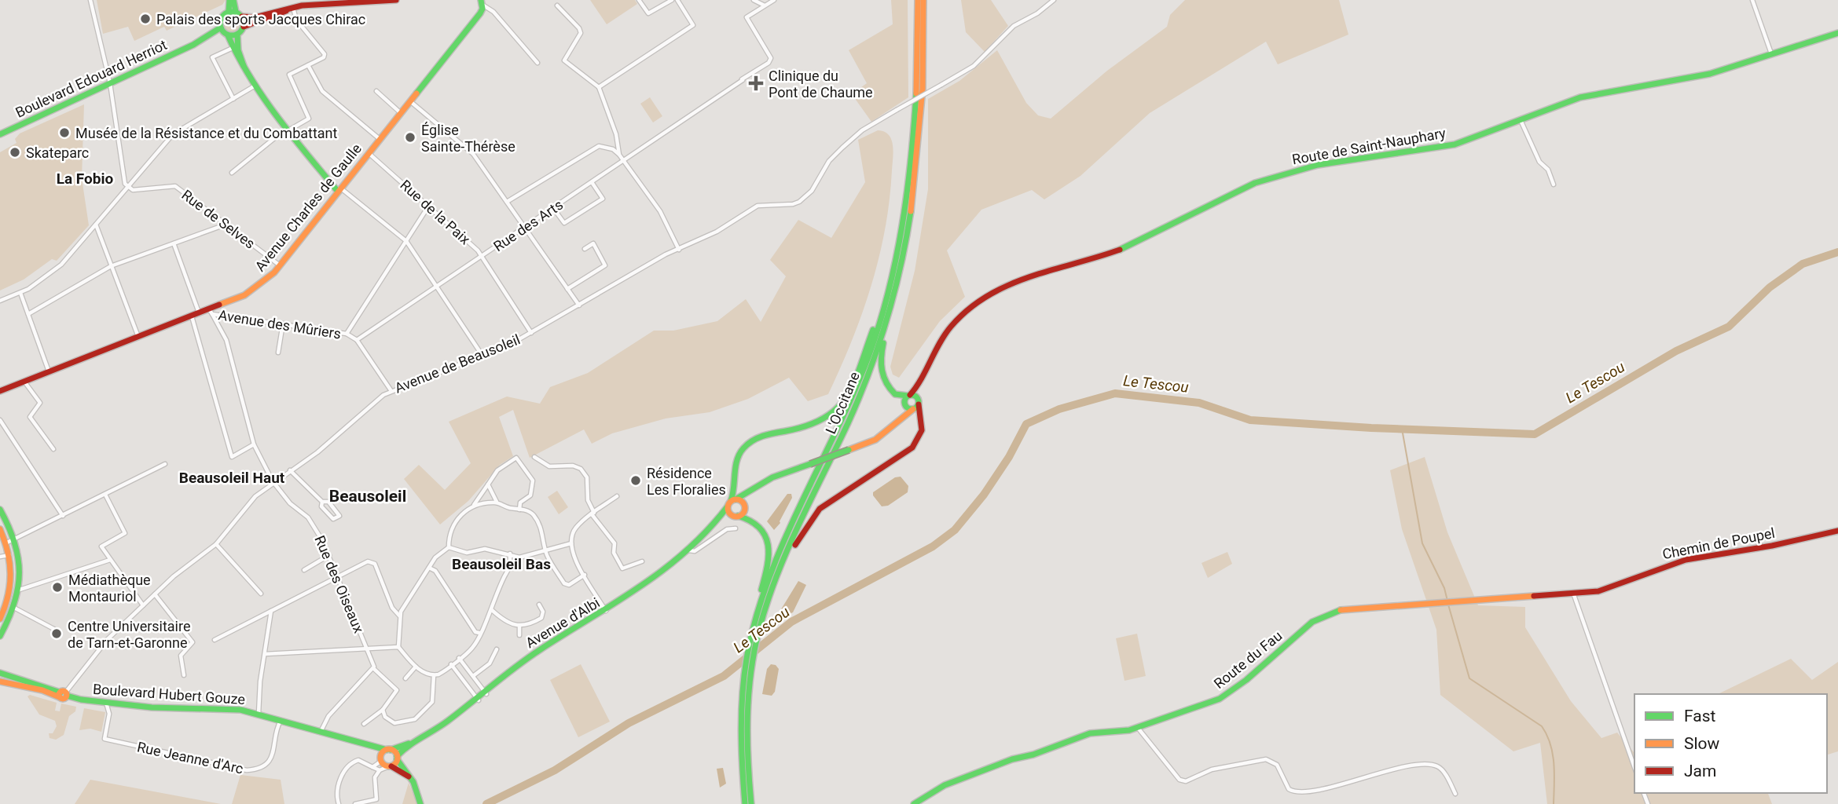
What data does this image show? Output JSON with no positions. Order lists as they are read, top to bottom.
{
  "streets": {
    "main road": [
      "Boulevard Edouard Herriot",
      "Route de Saint-Nauphary",
      "Avenue Charles de Gaulle",
      "L'Occitane",
      "Chemin de Poupel",
      "Avenue d'Albi",
      "Route du Fau",
      "Boulevard Hubert Gouze"
    ],
    "street": [
      "Rue de la Paix",
      "Rue de Selves",
      "Rue des Arts",
      "Avenue des Mûriers",
      "Avenue de Beausoleil",
      "Rue des Oiseaux",
      "Rue Jeanne d'Arc"
    ]
  },
  "crossings": [
    ["Route de Saint-Nauphary", "L'Occitane"],
    ["Avenue Charles de Gaulle", "Rue de la Paix"],
    ["Avenue Charles de Gaulle", "Rue de Selves"],
    ["Avenue Charles de Gaulle", "Avenue des Mûriers"],
    ["Avenue Charles de Gaulle", "Rue des Oiseaux"],
    ["Rue de la Paix", "Rue des Arts"],
    ["Rue de la Paix", "Avenue de Beausoleil"],
    ["Rue des Arts", "Avenue des Mûriers"],
    ["Avenue des Mûriers", "Avenue de Beausoleil"],
    ["Avenue des Mûriers", "Rue des Oiseaux"],
    ["Avenue de Beausoleil", "Rue des Oiseaux"],
    ["Avenue de Beausoleil", "Boulevard Hubert Gouze"],
    ["Chemin de Poupel", "Route du Fau"],
    ["Avenue d'Albi", "Boulevard Hubert Gouze"],
    ["Boulevard Hubert Gouze", "Rue Jeanne d'Arc"]
  ],
  "districts": [
    "La Fobio",
    "Beausoleil Haut",
    "Beausoleil",
    "Beausoleil Bas"
  ],
  "water": ["Le Tescou"],
  "places": {
    "other": [
      "Palais des sports Jacques Chirac",
      "Musée de la Résistance et du Combattant",
      "Église Sainte-Thérèse",
      "Skateparc",
      "Résidence Les Floralies",
      "Médiathèque Montauriol",
      "Centre Universitaire de Tarn-et-Garonne"
    ],
    "health": ["Clinique du Pont de Chaume"]
  },
  "legend": ["Fast", "Slow", "Jam"]
}
